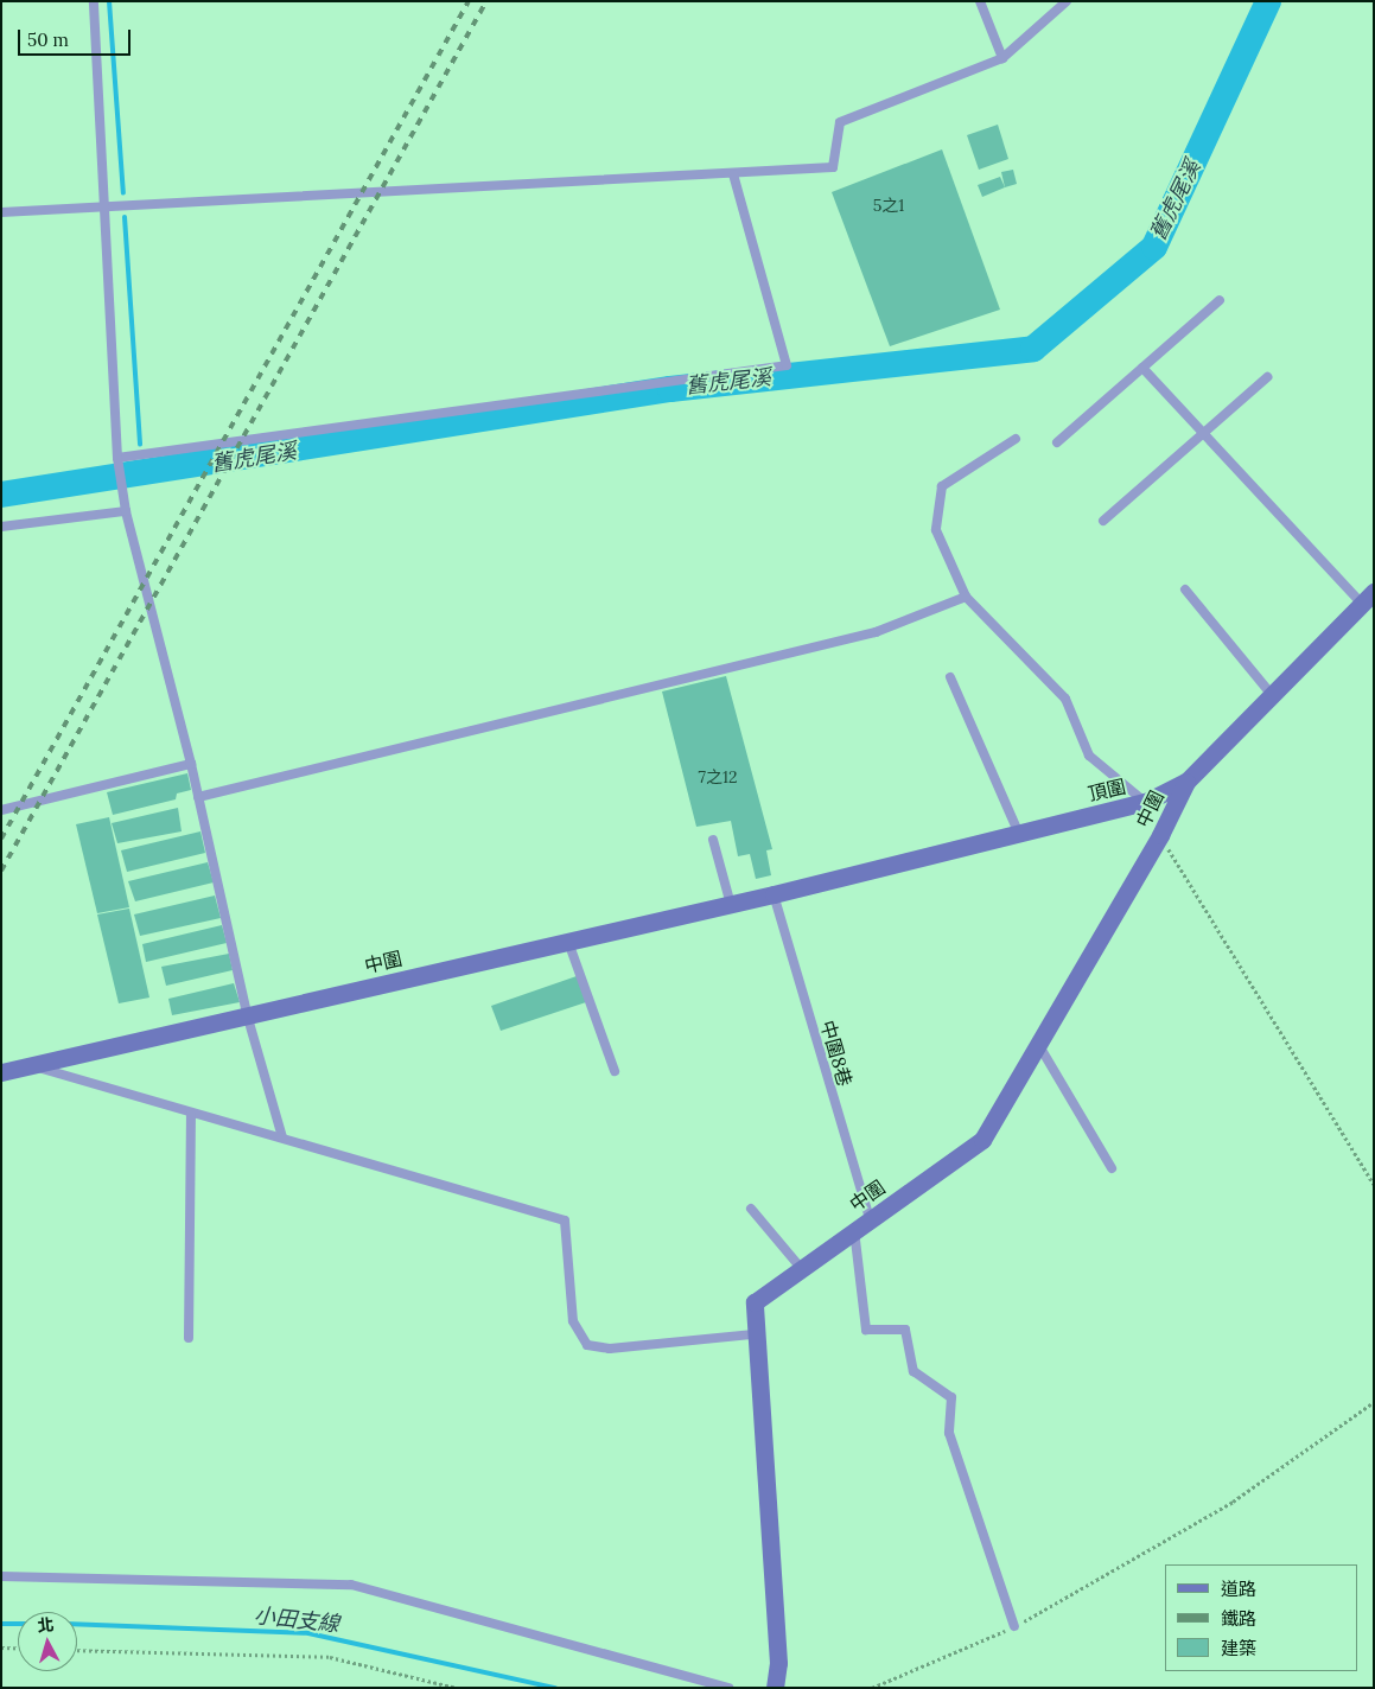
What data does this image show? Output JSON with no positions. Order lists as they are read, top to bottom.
{
  "streets": {
    "street": ["頂圍", "中圍"],
    "lane": ["中圍8巷"]
  },
  "crossings": [
    ["頂圍", "中圍"],
    ["頂圍", "中圍8巷"],
    ["中圍", "中圍8巷"]
  ],
  "water": ["舊虎尾溪", "小田支線"],
  "house_numbers": ["5之1", "7之12"],
  "legend": ["道路", "鐵路", "建築"],
  "scale_bar": "50 m",
  "north": "top"
}
